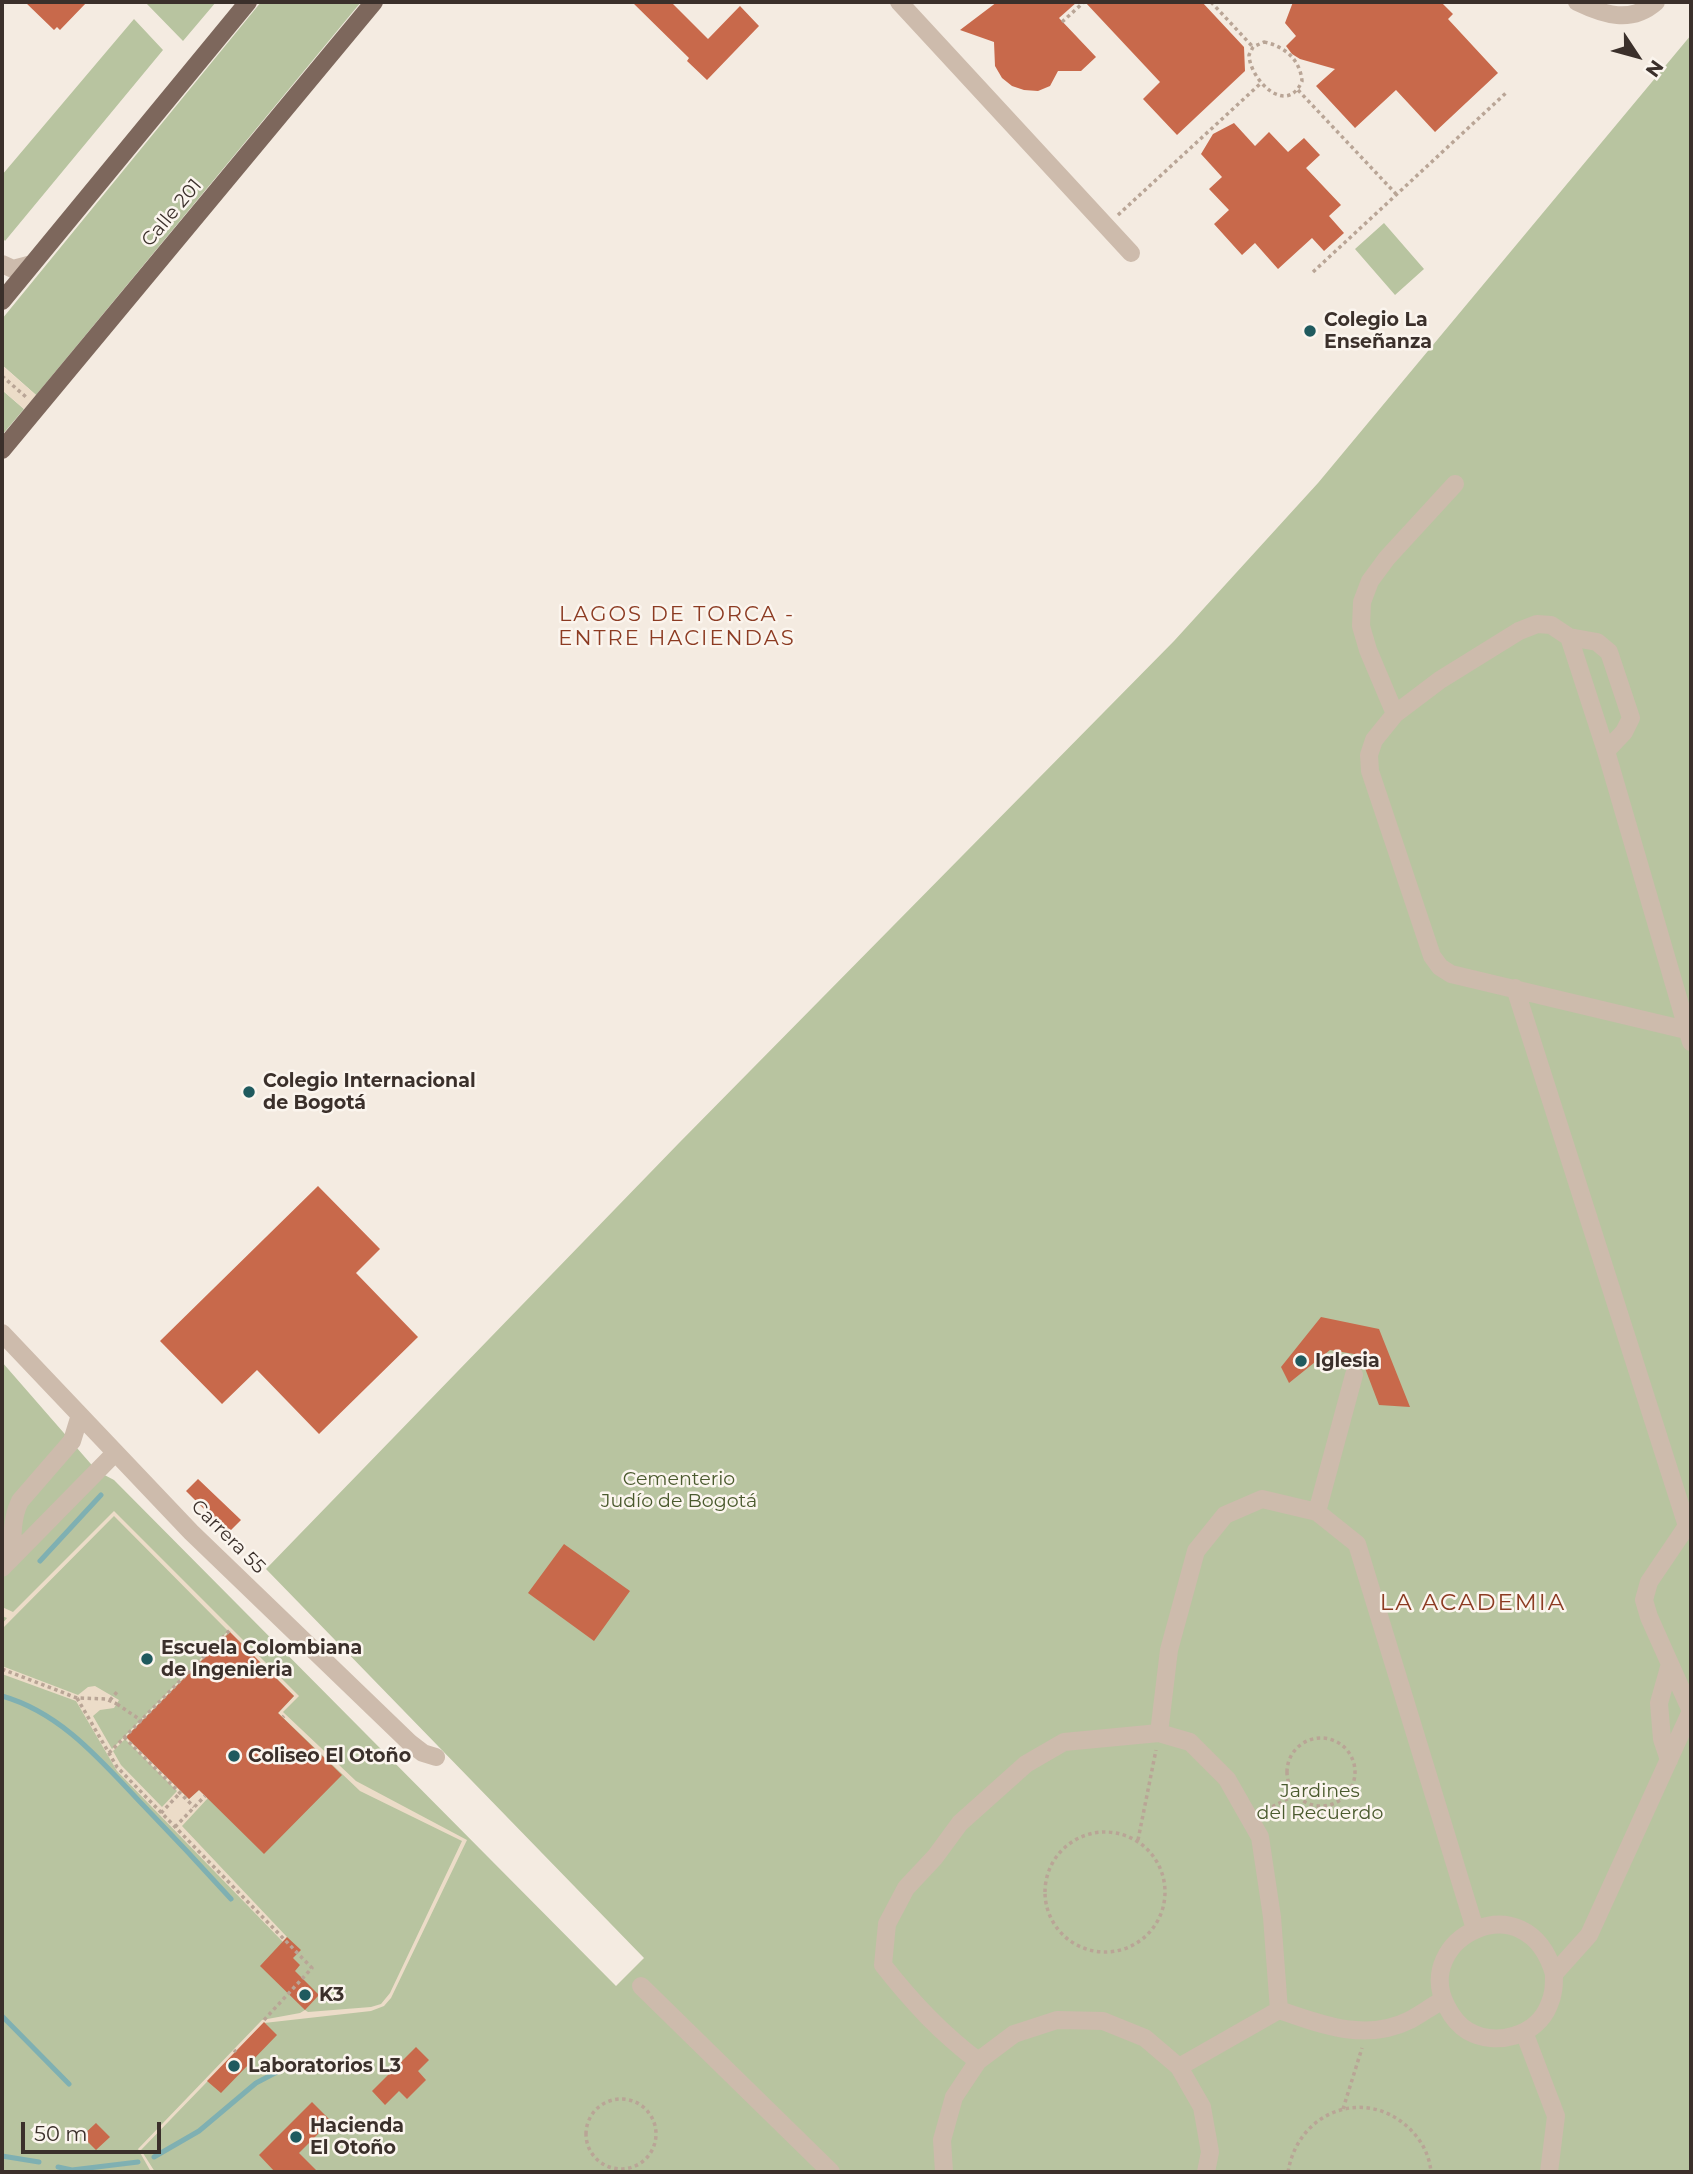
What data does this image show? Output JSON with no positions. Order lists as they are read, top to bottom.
{
  "streets": {
    "main road": ["Calle 201"],
    "street": ["Carrera 55"]
  },
  "districts": ["LAGOS DE TORCA - ENTRE HACIENDAS", "LA ACADEMIA"],
  "parks": ["Cementerio Judío de Bogotá", "Jardines del Recuerdo"],
  "places": [
    "Colegio La Enseñanza",
    "Colegio Internacional de Bogotá",
    "Iglesia",
    "Escuela Colombiana de Ingenieria",
    "Coliseo El Otoño",
    "K3",
    "Laboratorios L3",
    "Hacienda El Otoño"
  ],
  "scale_bar": "50 m",
  "north": "bottom right"
}
